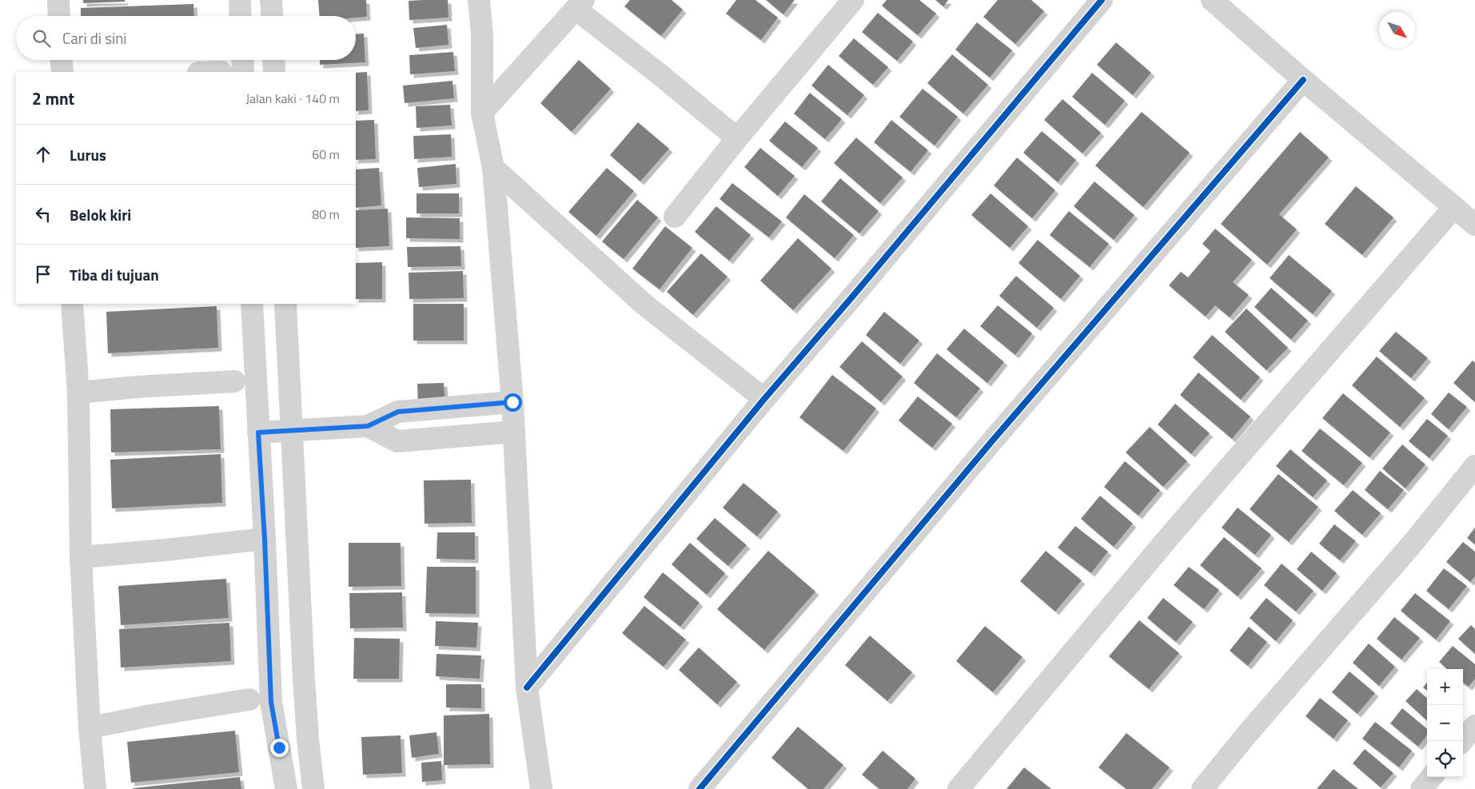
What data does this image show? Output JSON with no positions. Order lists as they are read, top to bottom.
{
  "north": "bottom right",
  "page": {
    "search": "Cari di sini",
    "heading": ["2 mnt", "Jalan kaki · 140 m"],
    "list": [
      ["Lurus", "60 m"],
      ["Belok kiri", "80 m"],
      "Tiba di tujuan"
    ],
    "map_buttons": ["+", "−"]
  }
}
